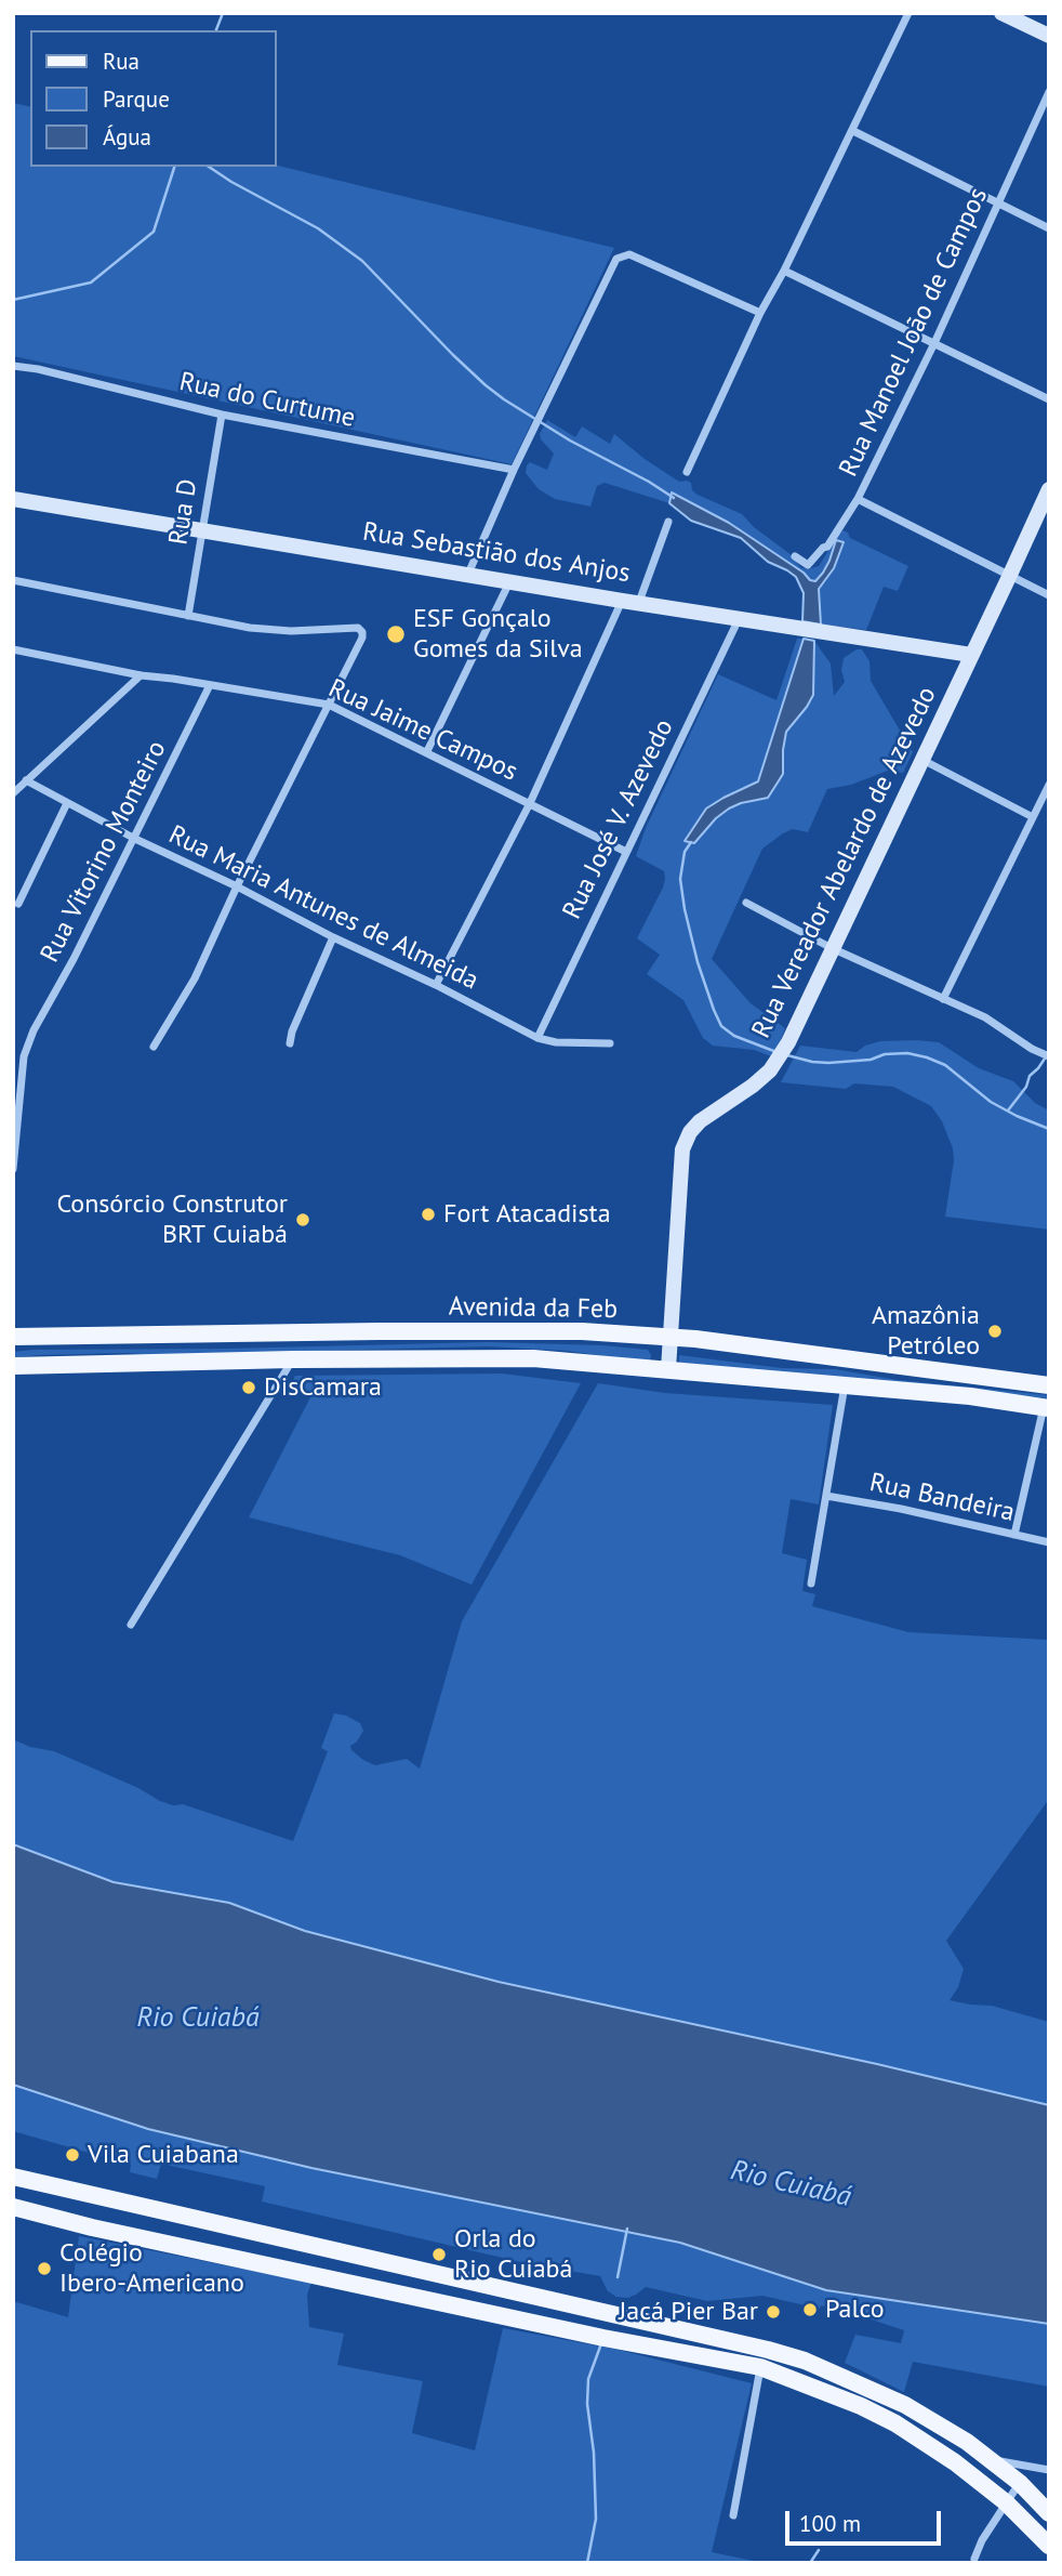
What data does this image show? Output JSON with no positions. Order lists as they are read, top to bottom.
{
  "streets": {
    "main road": ["Avenida da Feb"],
    "street": [
      "Rua Manoel João de Campos",
      "Rua do Curtume",
      "Rua D",
      "Rua Sebastião dos Anjos",
      "Rua Jaime Campos",
      "Rua José V. Azevedo",
      "Rua Vitorino Monteiro",
      "Rua Vereador Abelardo de Azevedo",
      "Rua Maria Antunes de Almeida",
      "Rua Bandeira"
    ]
  },
  "crossings": [
    ["Rua do Curtume", "Rua D"],
    ["Rua D", "Rua Sebastião dos Anjos"],
    ["Rua Sebastião dos Anjos", "Rua José V. Azevedo"],
    ["Rua Sebastião dos Anjos", "Rua Vereador Abelardo de Azevedo"],
    ["Rua Jaime Campos", "Rua José V. Azevedo"],
    ["Rua Jaime Campos", "Rua Vitorino Monteiro"],
    ["Rua José V. Azevedo", "Rua Maria Antunes de Almeida"],
    ["Rua Vitorino Monteiro", "Rua Maria Antunes de Almeida"],
    ["Rua Vereador Abelardo de Azevedo", "Avenida da Feb"]
  ],
  "water": ["Rio Cuiabá"],
  "places": [
    "ESF Gonçalo Gomes da Silva",
    "Fort Atacadista",
    "Consórcio Construtor BRT Cuiabá",
    "Amazônia Petróleo",
    "DisCamara",
    "Vila Cuiabana",
    "Orla do Rio Cuiabá",
    "Colégio Ibero-Americano",
    "Palco",
    "Jacá Pier Bar"
  ],
  "legend": ["Rua", "Parque", "Água"],
  "scale_bar": "100 m"
}
